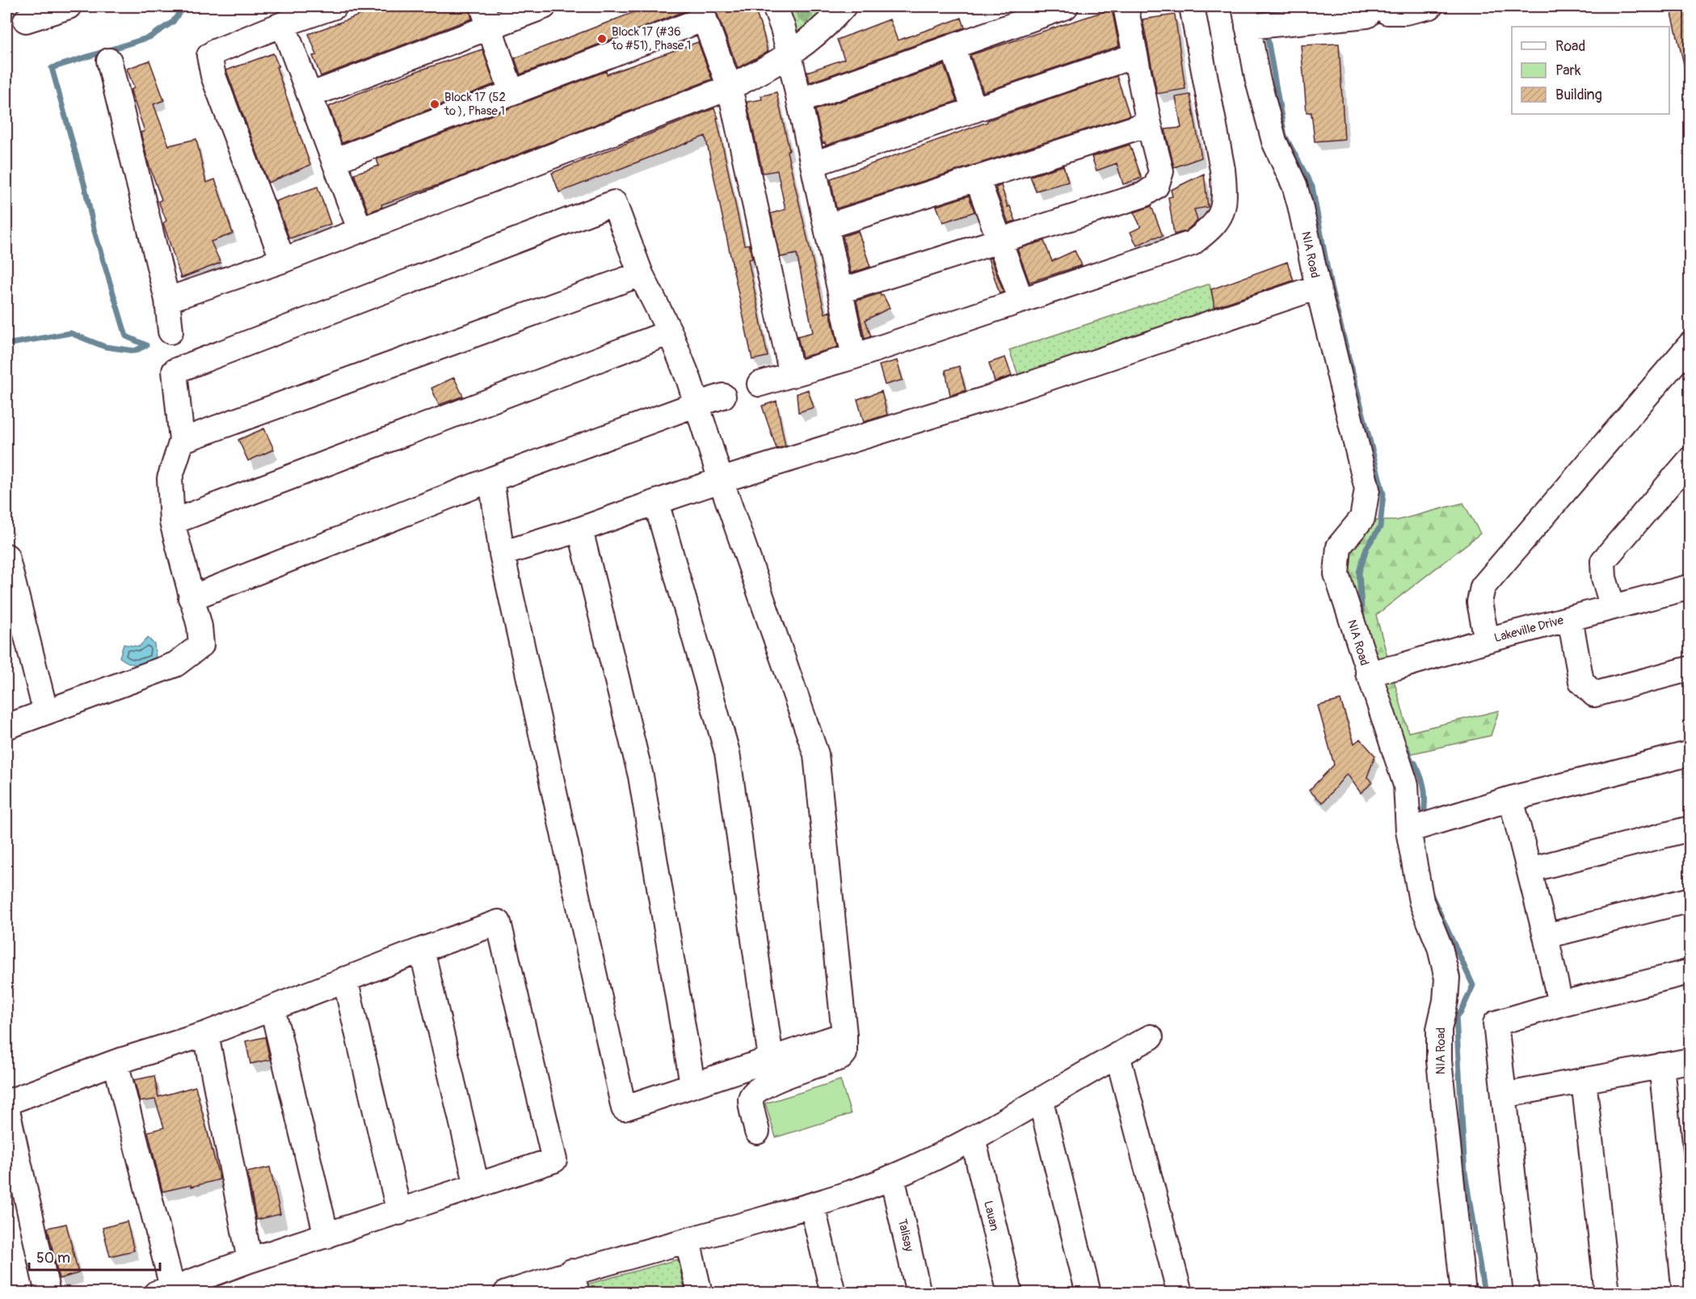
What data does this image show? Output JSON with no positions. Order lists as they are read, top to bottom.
{
  "streets": {
    "street": [
      "NIA Road",
      "Lakeville Drive",
      "Lauan",
      "Talisay"
    ]
  },
  "crossings": [
    ["NIA Road", "Lakeville Drive"]
  ],
  "places": ["Block 17 (#36 to #51), Phase 1", "Block 17 (52 to ), Phase 1"],
  "legend": ["Road", "Park", "Building"],
  "scale_bar": "50 m"
}
